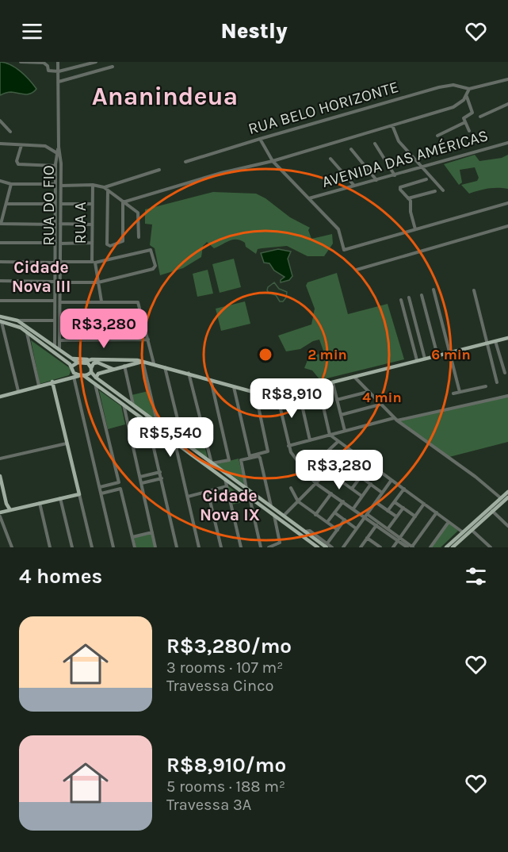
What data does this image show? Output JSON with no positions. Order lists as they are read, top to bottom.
{
  "streets": {
    "street": [
      "RUA BELO HORIZONTE",
      "AVENIDA DAS AMÉRICAS",
      "RUA DO FIO",
      "RUA A"
    ]
  },
  "districts": ["Ananindeua", "Cidade Nova III", "Cidade Nova IX"],
  "page": {
    "header": "Nestly",
    "price": [
      "R$3,280",
      "R$8,910",
      "R$5,540",
      "R$3,280"
    ],
    "heading": "4 homes",
    "list": [
      {
        "name": "R$3,280/mo",
        "note": "3 rooms · 107 m² · Travessa Cinco"
      },
      {
        "name": "R$8,910/mo",
        "note": "5 rooms · 188 m² · Travessa 3A"
      }
    ]
  },
  "rings": ["2 min", "6 min", "4 min"]
}
